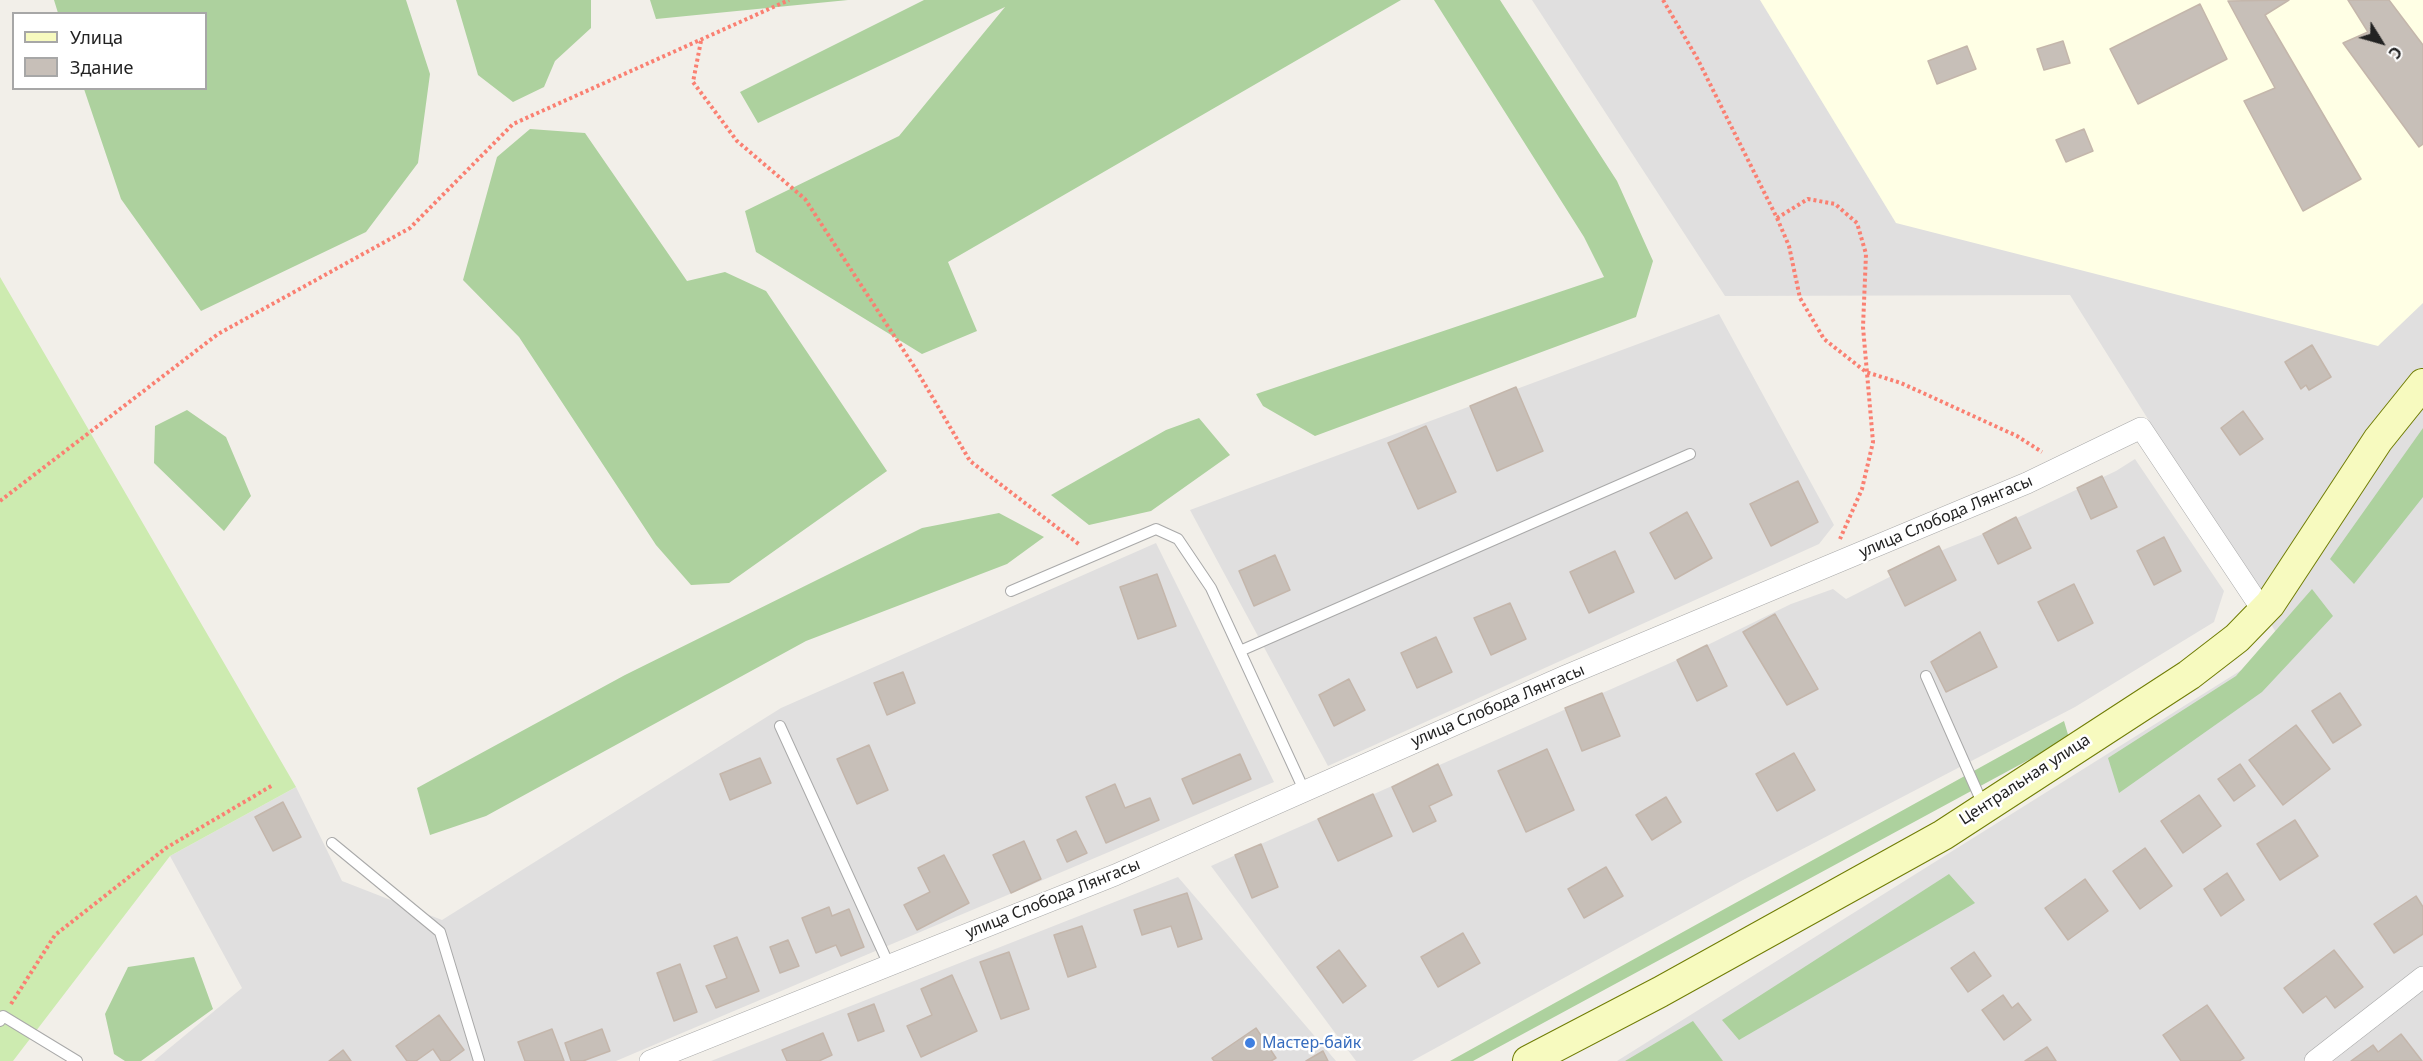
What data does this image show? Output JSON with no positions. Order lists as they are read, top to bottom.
{
  "streets": {
    "street": ["улица Слобода Лянгасы", "Центральная улица"]
  },
  "crossings": [
    ["улица Слобода Лянгасы", "Центральная улица"]
  ],
  "places": ["Мастер-байк"],
  "legend": ["Улица", "Здание"],
  "north": "bottom right"
}
